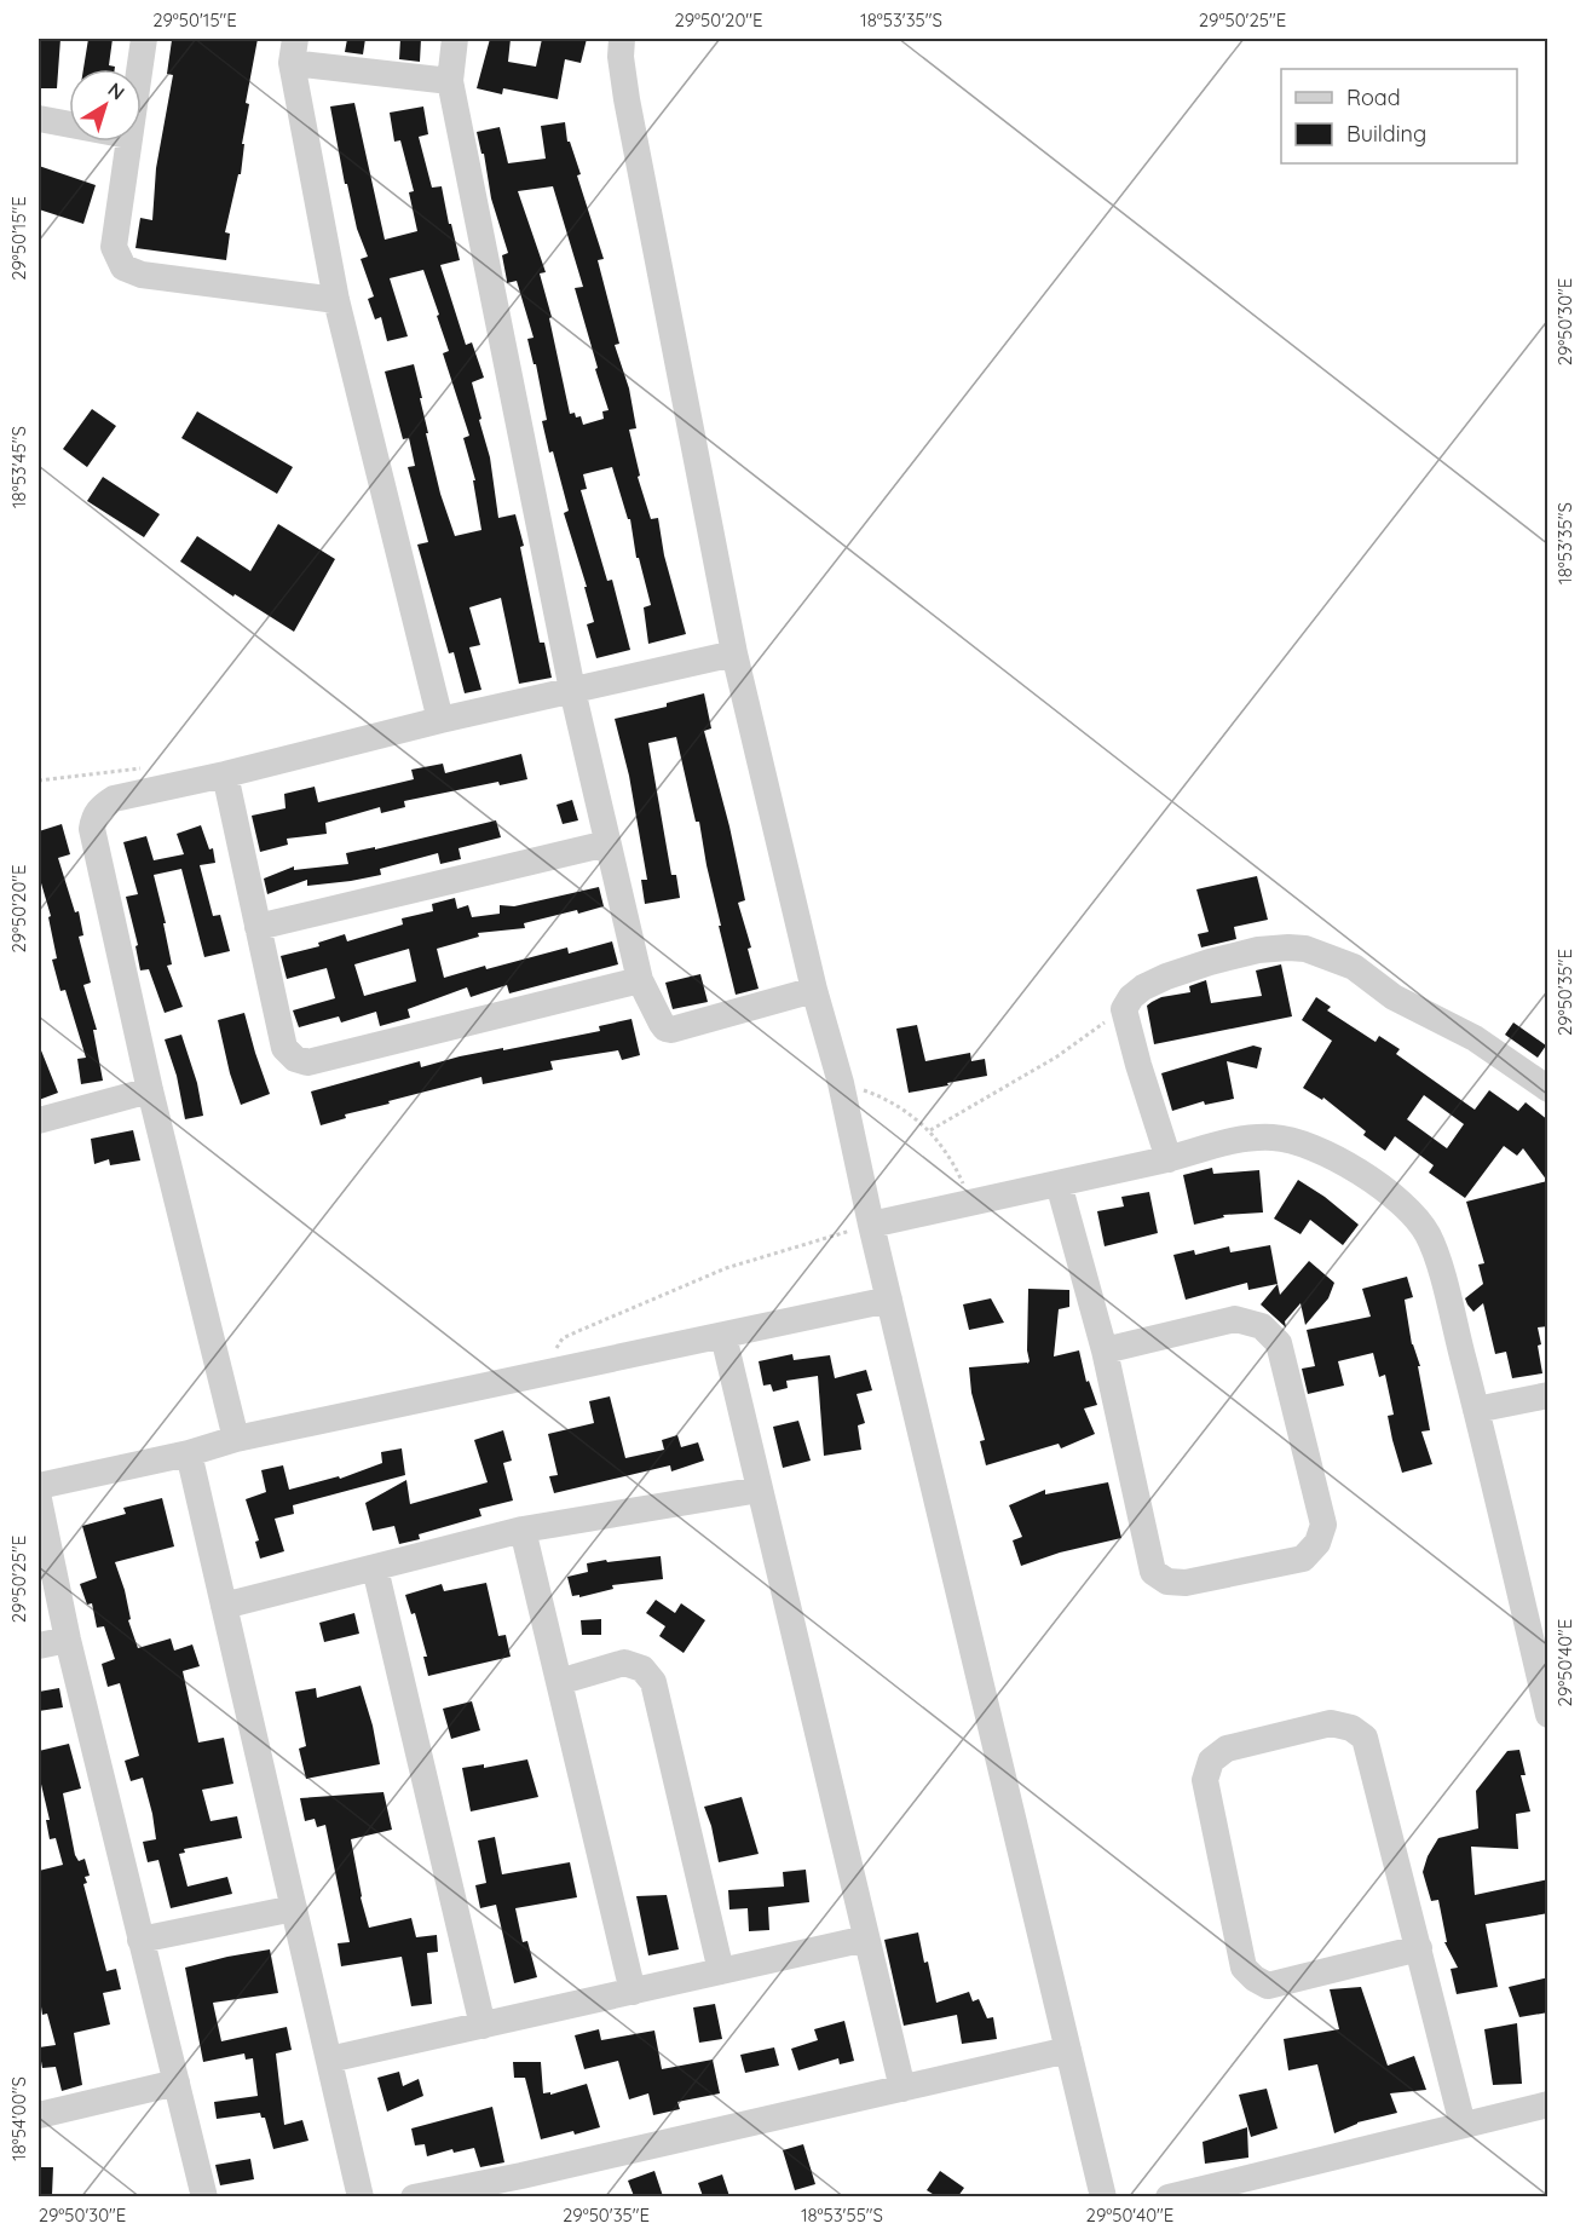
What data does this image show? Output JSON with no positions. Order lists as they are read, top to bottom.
{
  "legend": ["Road", "Building"],
  "north": "top right",
  "coordinates": [
    "29°50'15\"E",
    "29°50'20\"E",
    "18°53'35\"S",
    "29°50'25\"E",
    "29°50'30\"E",
    "18°53'45\"S",
    "29°50'35\"E",
    "29°50'40\"E",
    "18°54'00\"S",
    "18°53'55\"S"
  ]
}
